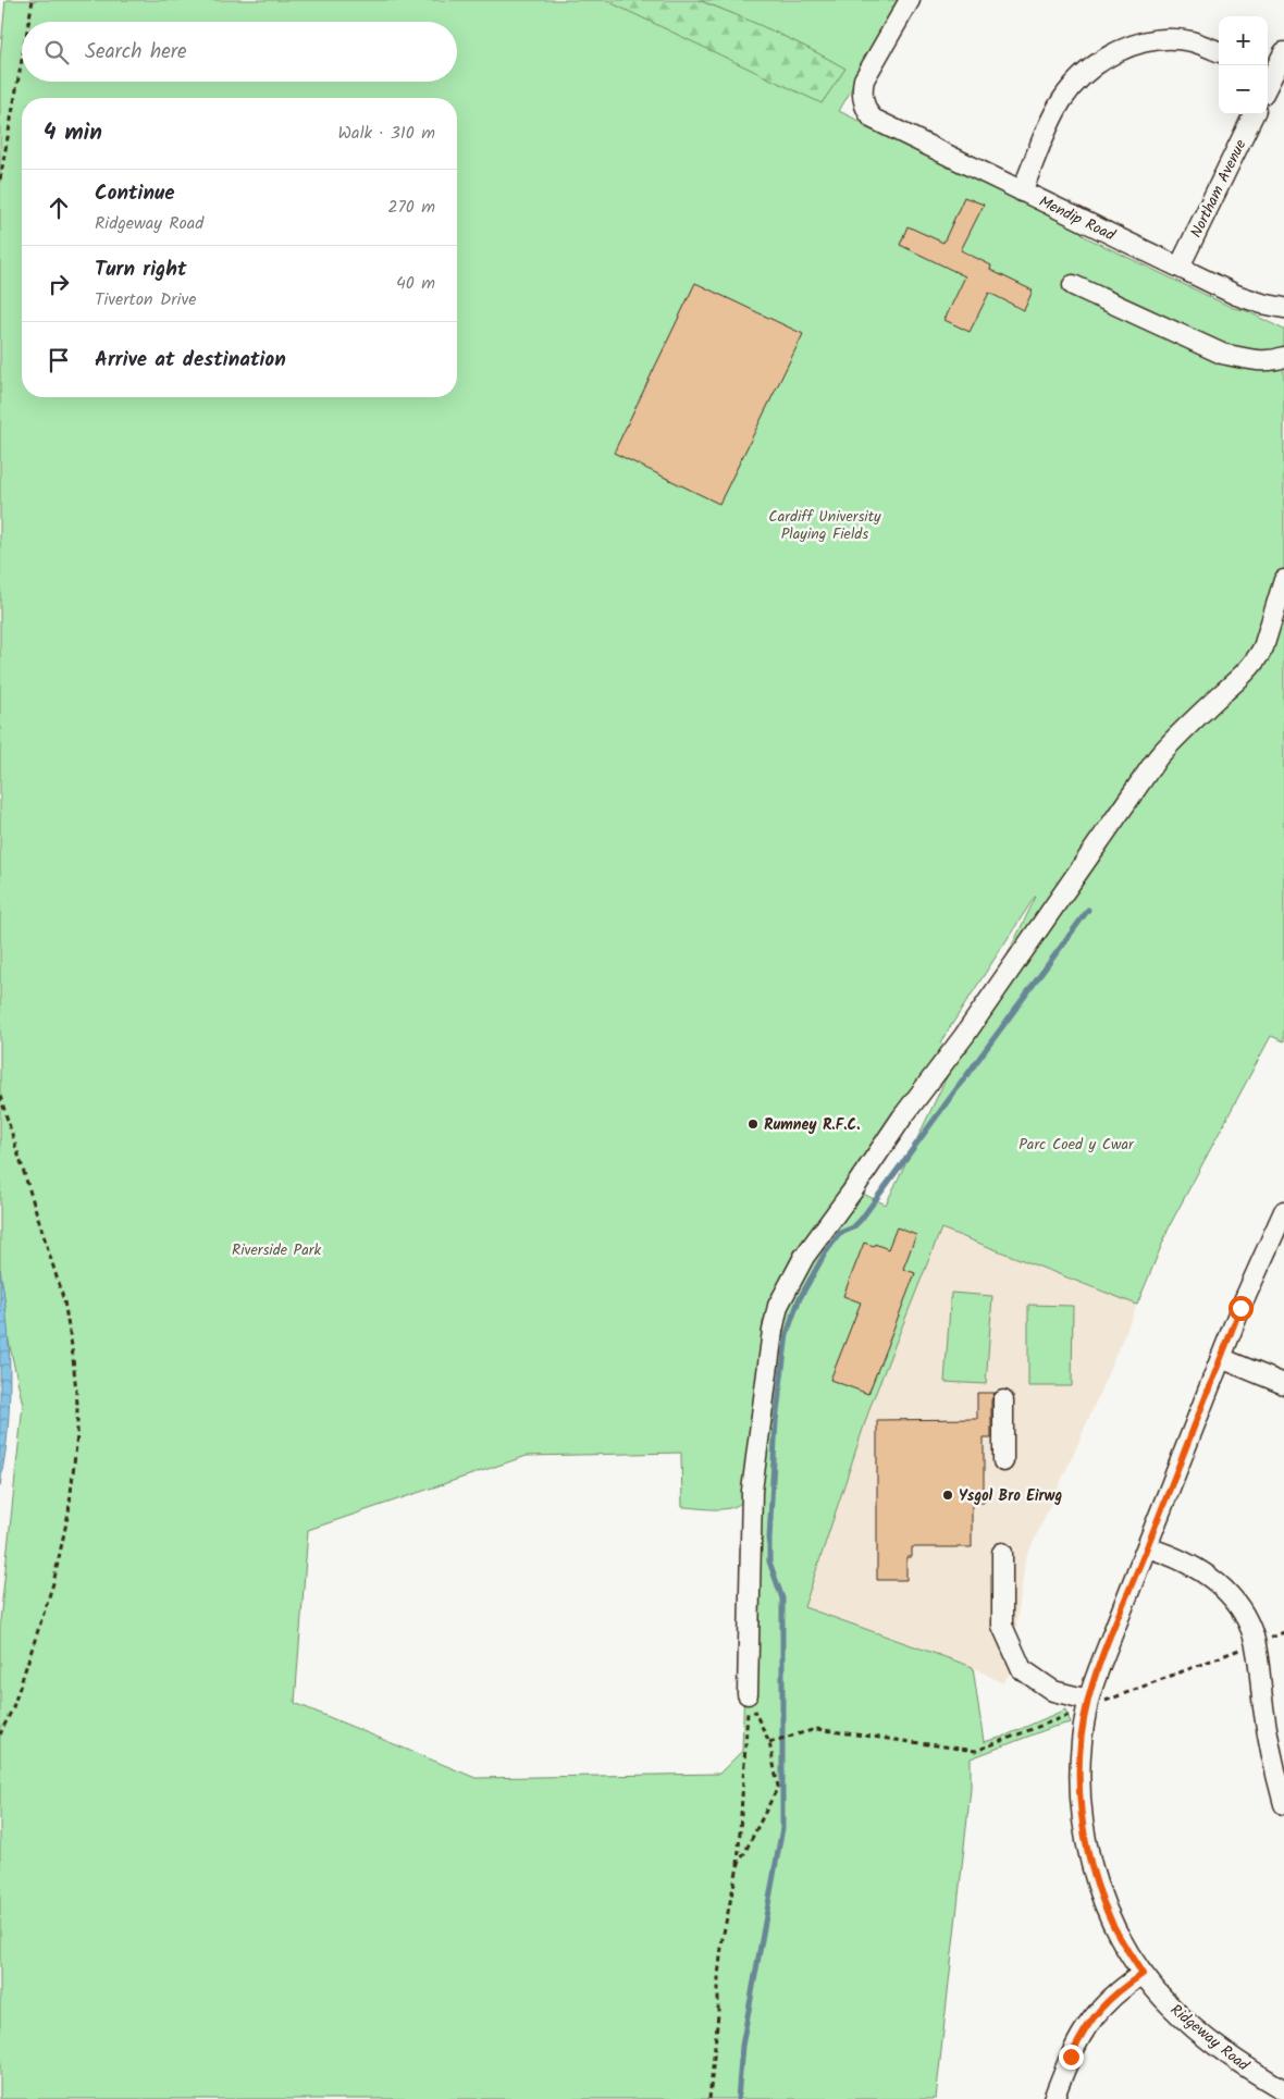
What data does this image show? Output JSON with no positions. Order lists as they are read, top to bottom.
{
  "streets": {
    "street": ["Northam Avenue", "Mendip Road", "Ridgeway Road"]
  },
  "crossings": [
    ["Northam Avenue", "Mendip Road"]
  ],
  "parks": ["Cardiff University Playing Fields", "Parc Coed y Cwar", "Riverside Park"],
  "places": ["Rumney R.F.C.", "Ysgol Bro Eirwg"],
  "page": {
    "map_buttons": ["+", "−"],
    "search": "Search here",
    "heading": ["4 min", "Walk · 310 m"],
    "list": [
      ["Continue", "Ridgeway Road", "270 m"],
      ["Turn right", "Tiverton Drive", "40 m"],
      "Arrive at destination"
    ]
  }
}
